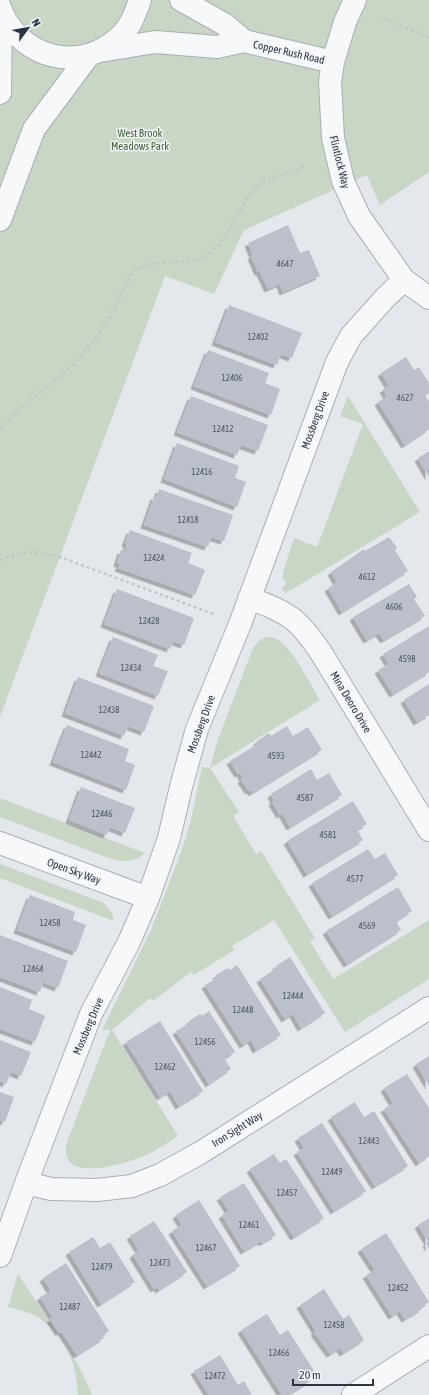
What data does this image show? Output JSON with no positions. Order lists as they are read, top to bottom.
{
  "streets": {
    "street": [
      "Copper Rush Road",
      "Flintlock Way",
      "Mossberg Drive",
      "Mina Deoro Drive",
      "Open Sky Way",
      "Iron Sight Way"
    ]
  },
  "crossings": [
    ["Copper Rush Road", "Flintlock Way"],
    ["Flintlock Way", "Mossberg Drive"],
    ["Mossberg Drive", "Mina Deoro Drive"],
    ["Mossberg Drive", "Open Sky Way"],
    ["Mossberg Drive", "Iron Sight Way"]
  ],
  "parks": ["West Brook Meadows Park"],
  "house_numbers": [
    "4647",
    "12402",
    "12406",
    "4627",
    "12412",
    "12416",
    "12418",
    "12424",
    "4612",
    "4606",
    "12428",
    "4598",
    "12434",
    "12438",
    "12442",
    "4593",
    "4587",
    "12446",
    "4581",
    "4577",
    "12458",
    "4569",
    "12464",
    "12444",
    "12448",
    "12456",
    "12462",
    "12443",
    "12449",
    "12457",
    "12461",
    "12467",
    "12473",
    "12479",
    "12452",
    "12487",
    "12458",
    "12466",
    "12472"
  ],
  "scale_bar": "20 m",
  "north": "top right"
}
